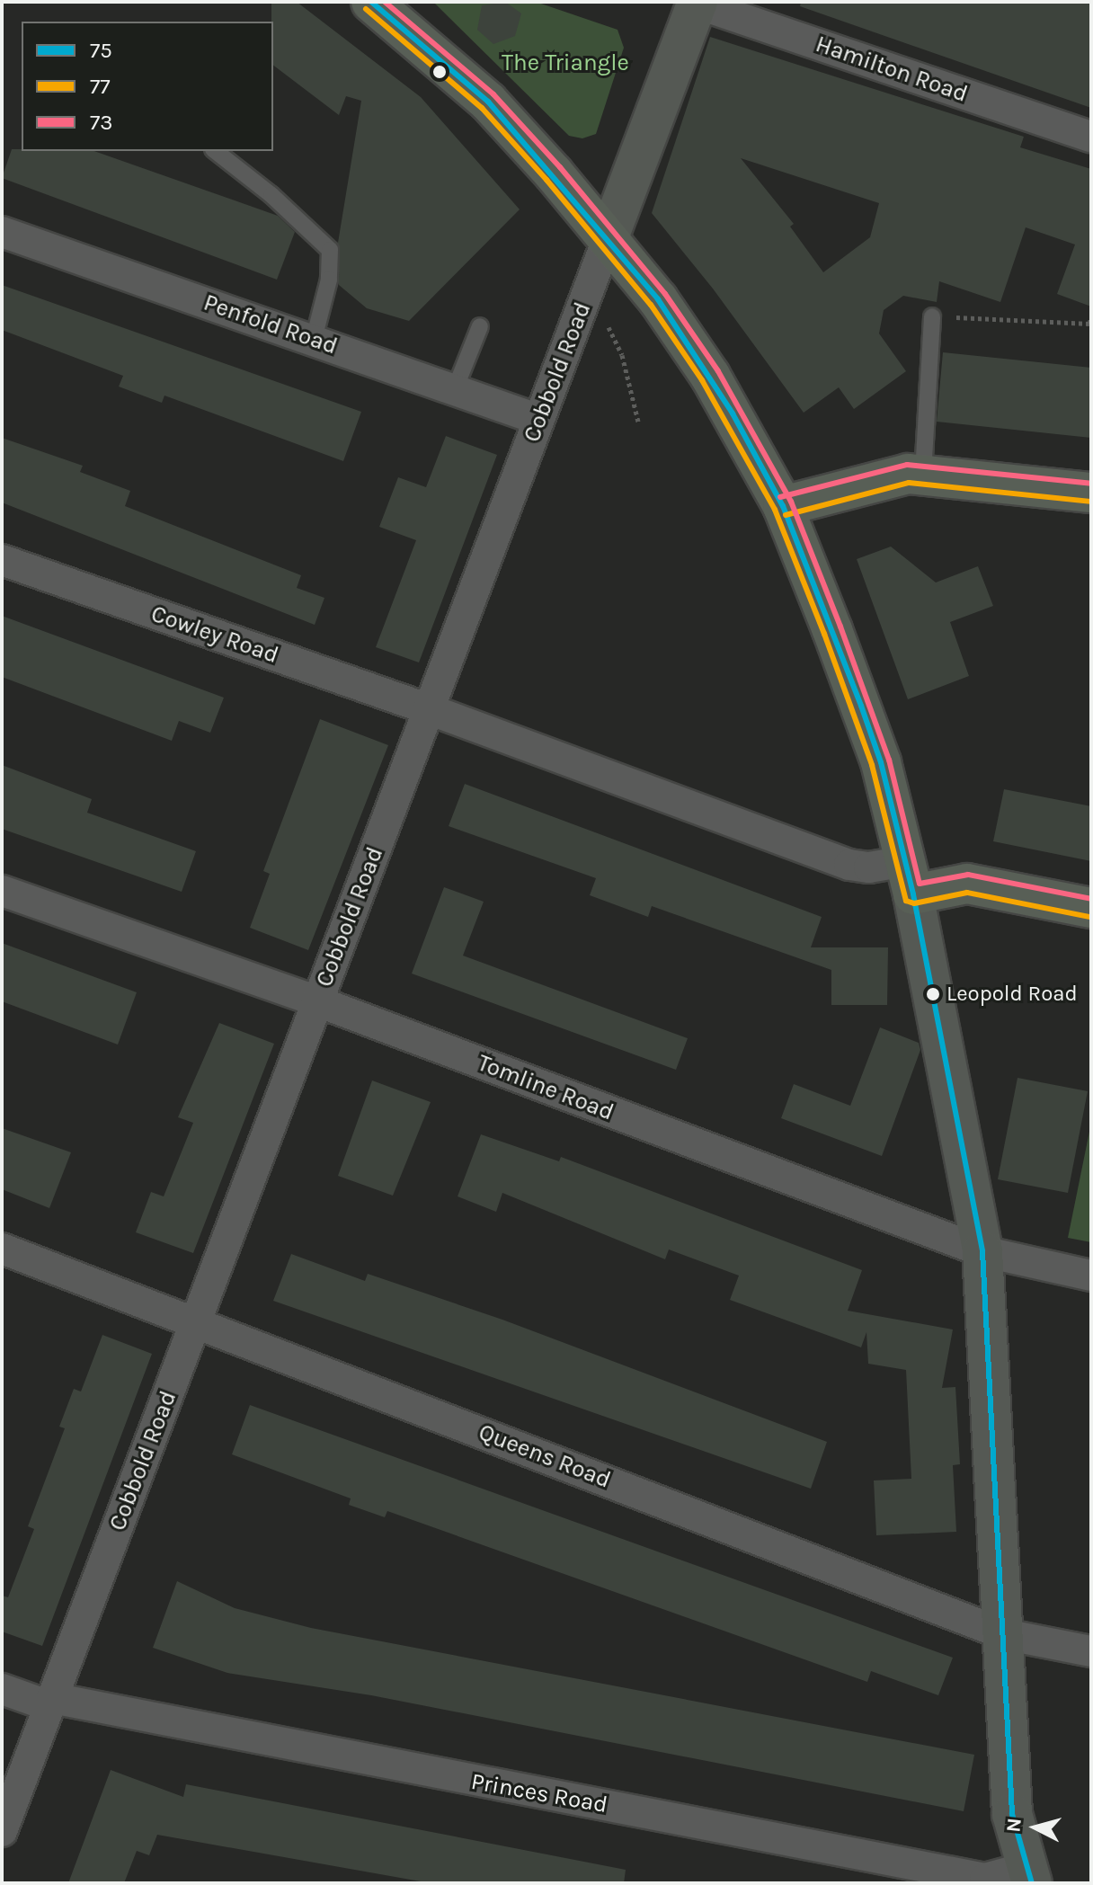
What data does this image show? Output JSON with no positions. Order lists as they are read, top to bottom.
{
  "streets": {
    "street": [
      "Hamilton Road",
      "Penfold Road",
      "Cobbold Road",
      "Cowley Road",
      "Tomline Road",
      "Queens Road",
      "Princes Road"
    ]
  },
  "crossings": [
    ["Hamilton Road", "Cobbold Road"],
    ["Penfold Road", "Cobbold Road"],
    ["Cobbold Road", "Cowley Road"],
    ["Cobbold Road", "Tomline Road"],
    ["Cobbold Road", "Queens Road"],
    ["Cobbold Road", "Princes Road"]
  ],
  "parks": ["The Triangle"],
  "places": ["Leopold Road"],
  "lines": ["transit line 75", "transit line 73", "transit line 77"],
  "legend": ["75", "77", "73"],
  "north": "left"
}
